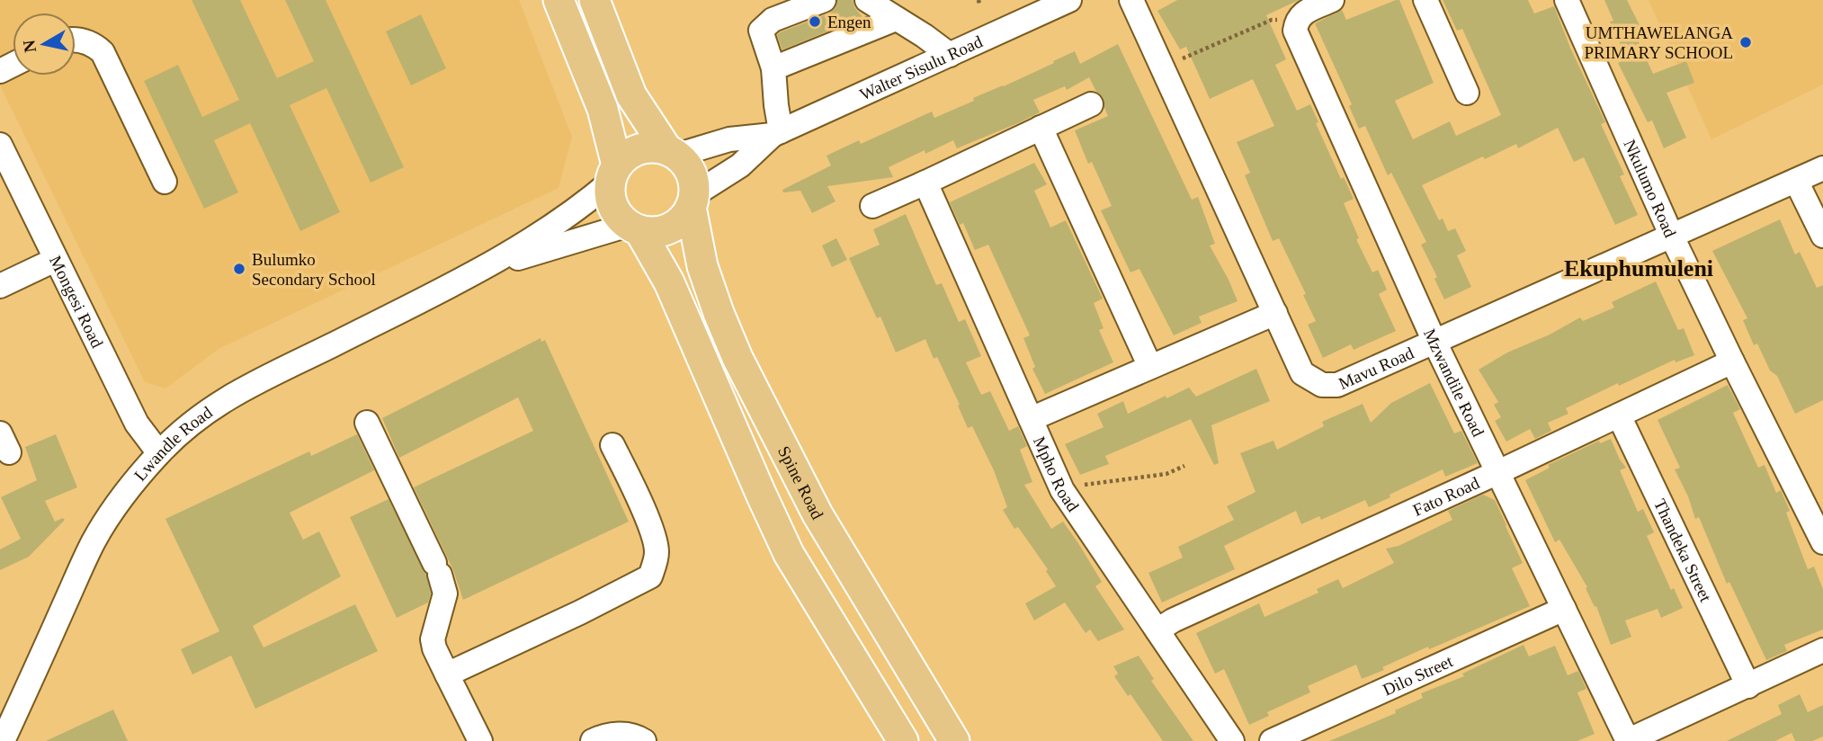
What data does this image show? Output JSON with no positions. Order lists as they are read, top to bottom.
{
  "streets": {
    "main road": ["Spine Road"],
    "street": [
      "Walter Sisulu Road",
      "Nkulumo Road",
      "Mongesi Road",
      "Mavu Road",
      "Mzwandile Road",
      "Lwandle Road",
      "Mpho Road",
      "Fato Road",
      "Thandeka Street",
      "Dilo Street"
    ]
  },
  "crossings": [
    ["Walter Sisulu Road", "Lwandle Road"],
    ["Walter Sisulu Road", "Spine Road"],
    ["Nkulumo Road", "Mavu Road"],
    ["Nkulumo Road", "Fato Road"],
    ["Mongesi Road", "Lwandle Road"],
    ["Mavu Road", "Mzwandile Road"],
    ["Mzwandile Road", "Fato Road"],
    ["Mzwandile Road", "Dilo Street"],
    ["Lwandle Road", "Spine Road"],
    ["Mpho Road", "Fato Road"],
    ["Fato Road", "Thandeka Street"]
  ],
  "districts": ["Ekuphumuleni"],
  "places": ["Engen", "UMTHAWELANGA PRIMARY SCHOOL", "Bulumko Secondary School"],
  "north": "left"
}
